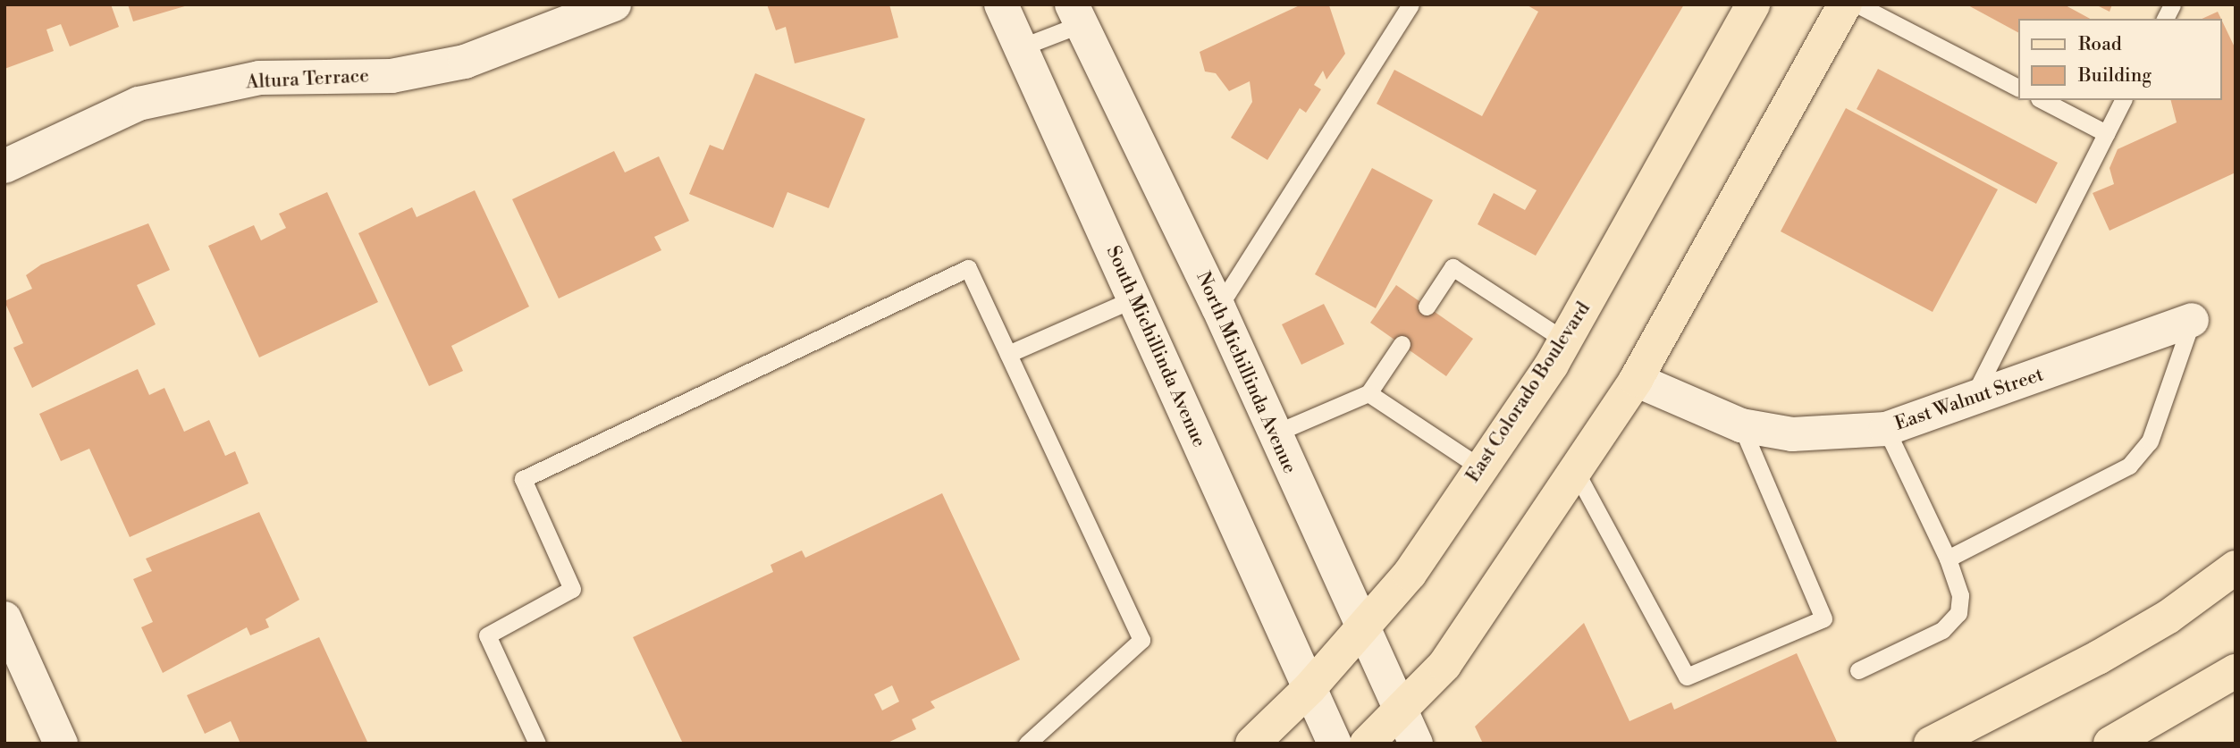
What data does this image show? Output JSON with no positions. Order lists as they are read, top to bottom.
{
  "streets": {
    "main road": [
      "Altura Terrace",
      "South Michillinda Avenue",
      "North Michillinda Avenue",
      "East Colorado Boulevard",
      "East Walnut Street"
    ]
  },
  "crossings": [
    ["South Michillinda Avenue", "East Colorado Boulevard"],
    ["North Michillinda Avenue", "East Colorado Boulevard"]
  ],
  "legend": ["Road", "Building"]
}
